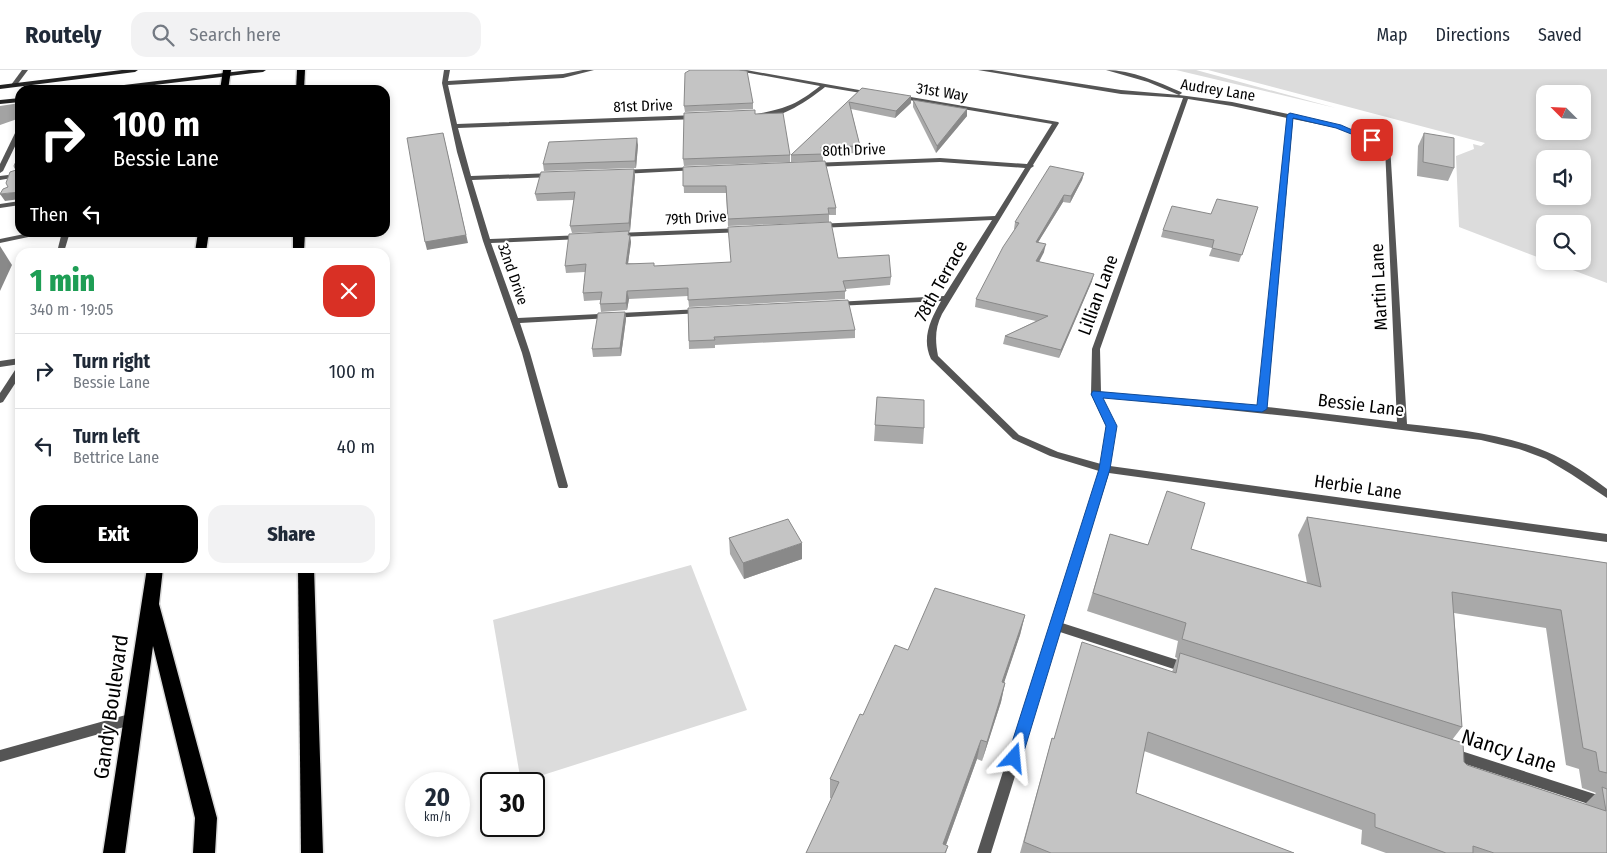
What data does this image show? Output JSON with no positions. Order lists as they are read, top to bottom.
{
  "streets": {
    "highway": ["Gandy Boulevard"],
    "street": [
      "Audrey Lane",
      "31st Way",
      "81st Drive",
      "80th Drive",
      "79th Drive",
      "32nd Drive",
      "78th Terrace",
      "Martin Lane",
      "Lillian Lane",
      "Bessie Lane",
      "Herbie Lane",
      "Nancy Lane"
    ]
  },
  "crossings": [
    ["Audrey Lane", "Martin Lane"],
    ["Audrey Lane", "Lillian Lane"],
    ["31st Way", "78th Terrace"],
    ["81st Drive", "32nd Drive"],
    ["80th Drive", "78th Terrace"],
    ["78th Terrace", "Lillian Lane"],
    ["78th Terrace", "Herbie Lane"],
    ["Martin Lane", "Bessie Lane"],
    ["Lillian Lane", "Bessie Lane"],
    ["Lillian Lane", "Herbie Lane"]
  ],
  "north": "top left",
  "page": {
    "header": "Routely",
    "search": "Search here",
    "nav": ["Map", "Directions", "Saved"],
    "turn": ["100 m", "Bessie Lane"],
    "then": "Then",
    "heading": ["1 min", "340 m · 19:05"],
    "list": [
      {
        "name": "Turn right",
        "note": "Bessie Lane",
        "value": "100 m"
      },
      {
        "name": "Turn left",
        "note": "Bettrice Lane",
        "value": "40 m"
      }
    ],
    "buttons": ["Exit", "Share"],
    "speed": "20 km/h",
    "limit": "30"
  }
}
